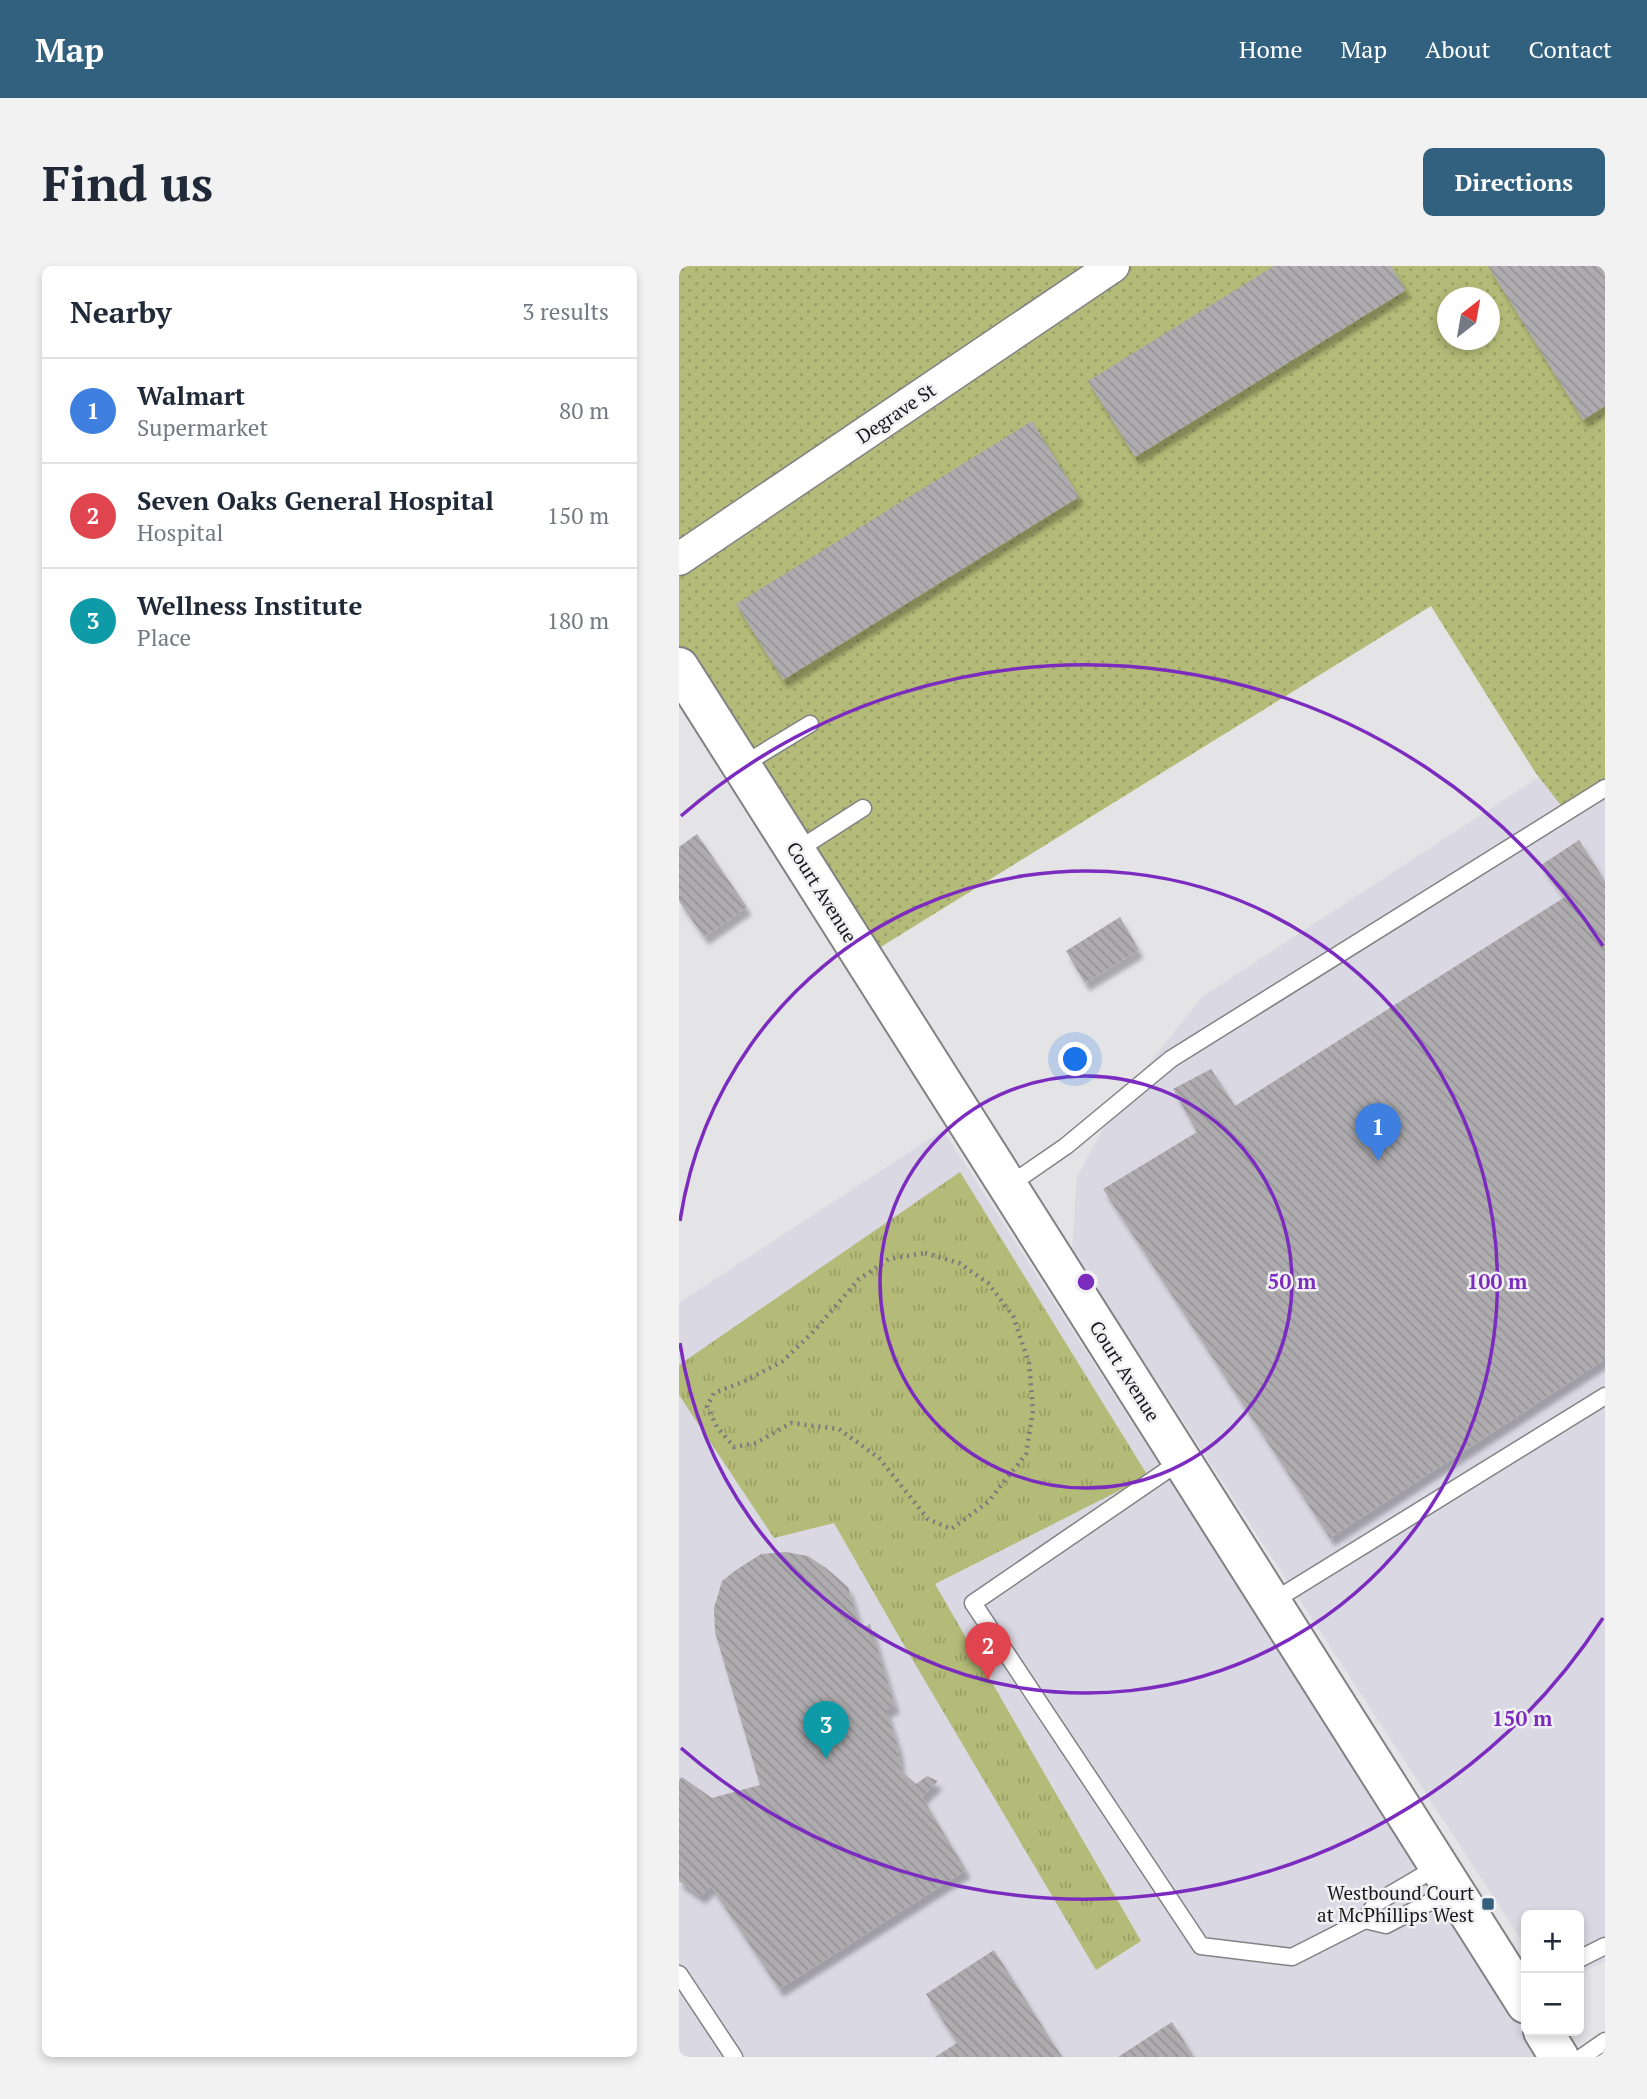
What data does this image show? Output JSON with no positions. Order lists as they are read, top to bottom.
{
  "streets": {
    "street": ["Degrave St", "Court Avenue"]
  },
  "places": {
    "transit": ["Westbound Court at McPhillips West"]
  },
  "north": "top right",
  "page": {
    "header": "Map",
    "nav": [
      "Home",
      "Map",
      "About",
      "Contact"
    ],
    "buttons": "Directions",
    "title": "Find us",
    "heading": ["Nearby", "3 results"],
    "list": [
      {
        "mark": "1",
        "name": "Walmart",
        "note": "Supermarket",
        "value": "80 m"
      },
      {
        "mark": "2",
        "name": "Seven Oaks General Hospital",
        "note": "Hospital",
        "value": "150 m"
      },
      {
        "mark": "3",
        "name": "Wellness Institute",
        "note": "Place",
        "value": "180 m"
      }
    ],
    "pins": ["1", "2", "3"],
    "map_buttons": ["+", "−"]
  },
  "rings": ["50 m", "100 m", "150 m"]
}
